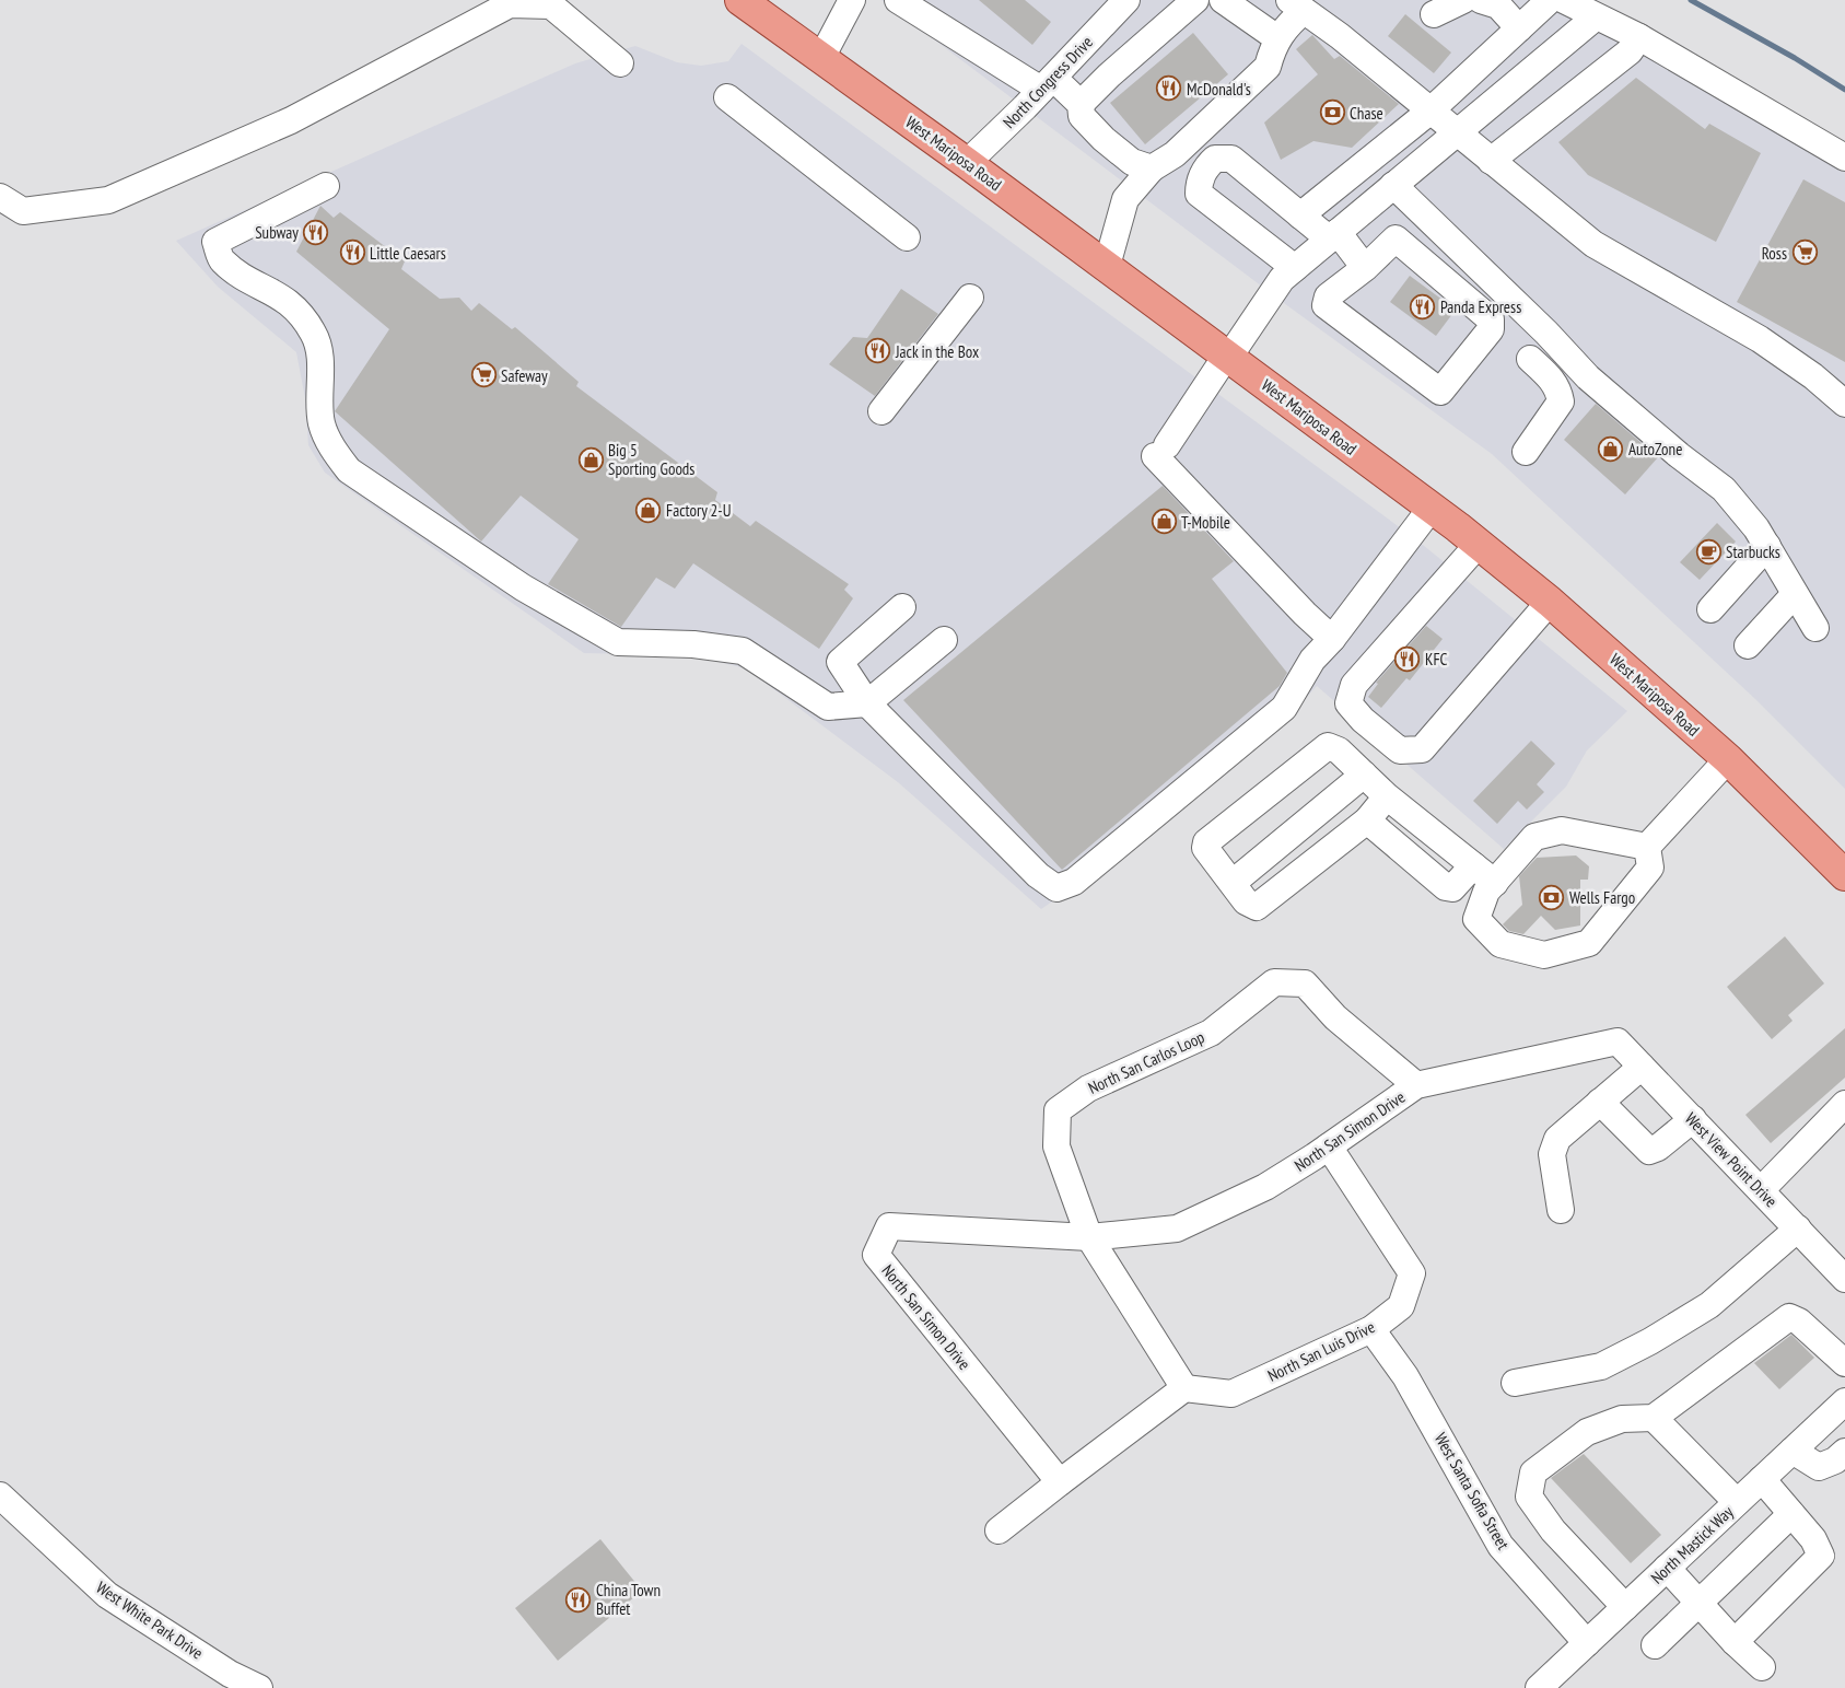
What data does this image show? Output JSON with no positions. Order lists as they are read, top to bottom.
{
  "streets": {
    "main road": ["West Mariposa Road"],
    "street": [
      "North Congress Drive",
      "North San Carlos Loop",
      "North San Simon Drive",
      "West View Point Drive",
      "North San Luis Drive",
      "West Santa Sofia Street",
      "North Mastick Way",
      "West White Park Drive"
    ]
  },
  "crossings": [
    ["North Congress Drive", "West Mariposa Road"],
    ["North San Carlos Loop", "North San Simon Drive"],
    ["North San Simon Drive", "West View Point Drive"],
    ["North San Simon Drive", "North San Luis Drive"],
    ["North San Luis Drive", "West Santa Sofia Street"],
    ["West Santa Sofia Street", "North Mastick Way"]
  ],
  "places": {
    "restaurant": [
      "McDonald's",
      "Subway",
      "Little Caesars",
      "Panda Express",
      "Jack in the Box",
      "KFC",
      "China Town Buffet"
    ],
    "bank": ["Chase", "Wells Fargo"],
    "supermarket": ["Ross", "Safeway"],
    "shop": [
      "AutoZone",
      "Big 5 Sporting Goods",
      "Factory 2-U",
      "T-Mobile"
    ],
    "cafe": ["Starbucks"]
  }
}
